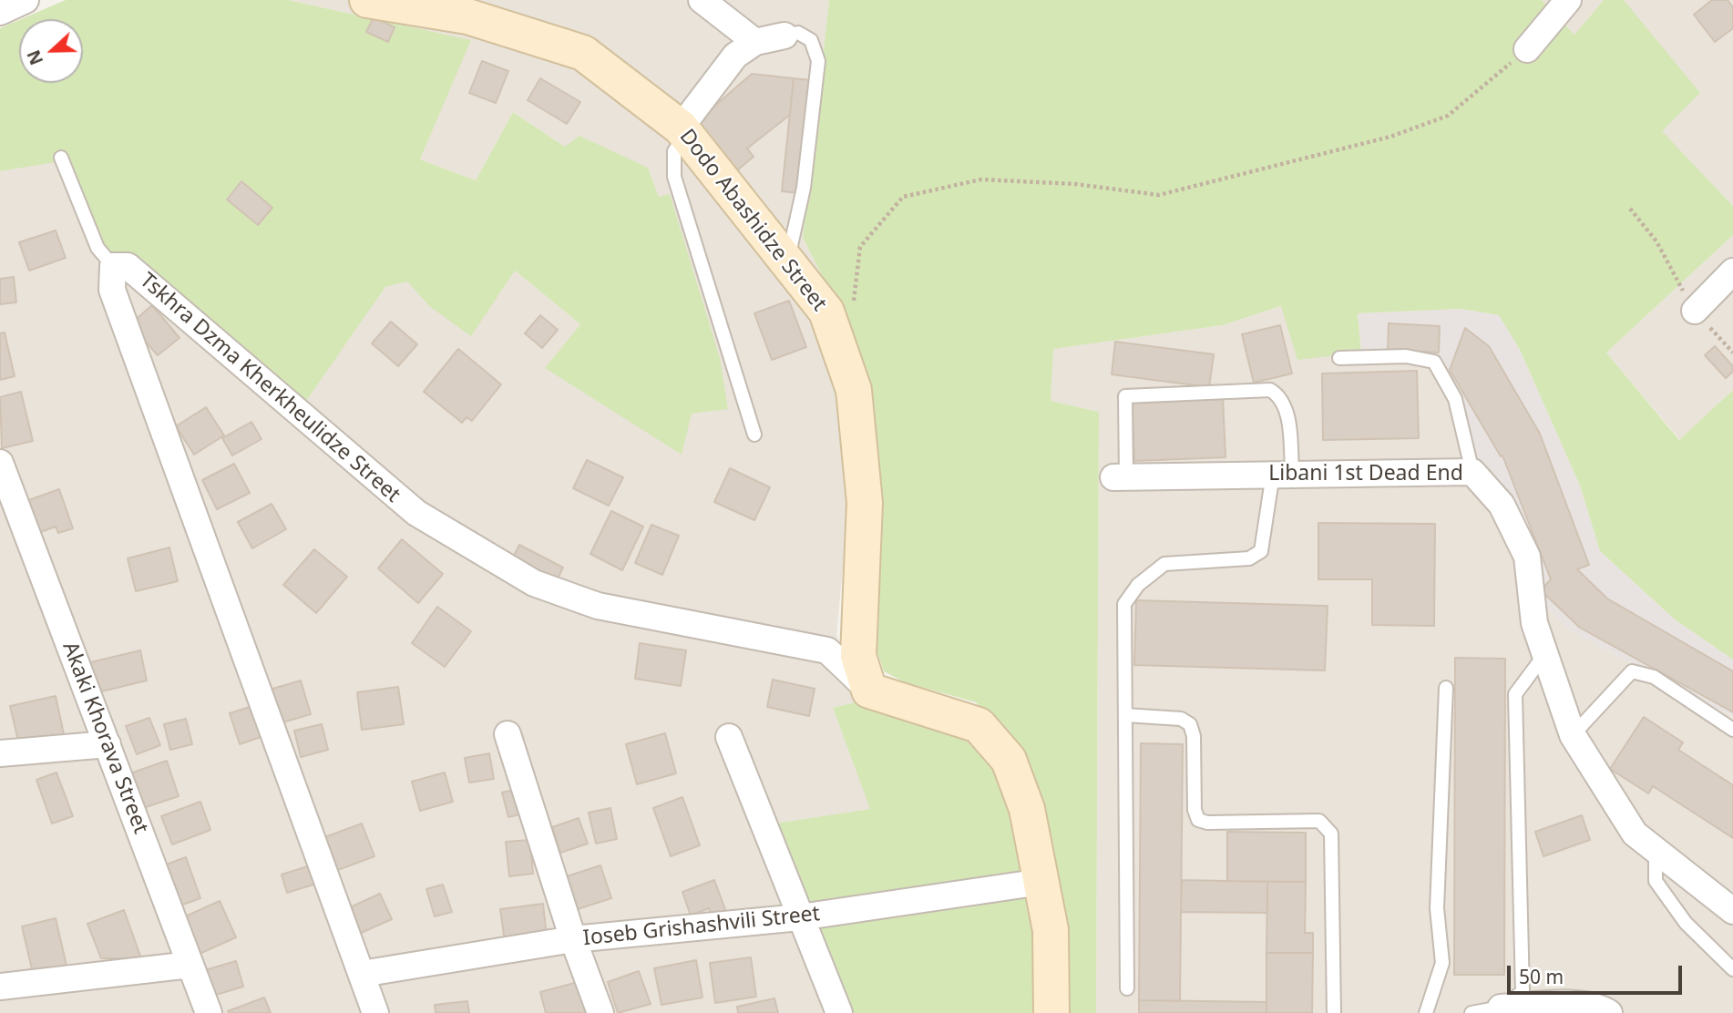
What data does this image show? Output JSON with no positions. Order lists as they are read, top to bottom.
{
  "streets": {
    "street": [
      "Dodo Abashidze Street",
      "Tskhra Dzma Kherkheulidze Street",
      "Libani 1st Dead End",
      "Akaki Khorava Street",
      "Ioseb Grishashvili Street"
    ]
  },
  "crossings": [
    ["Dodo Abashidze Street", "Tskhra Dzma Kherkheulidze Street"],
    ["Tskhra Dzma Kherkheulidze Street", "Ioseb Grishashvili Street"]
  ],
  "scale_bar": "50 m",
  "north": "left"
}
